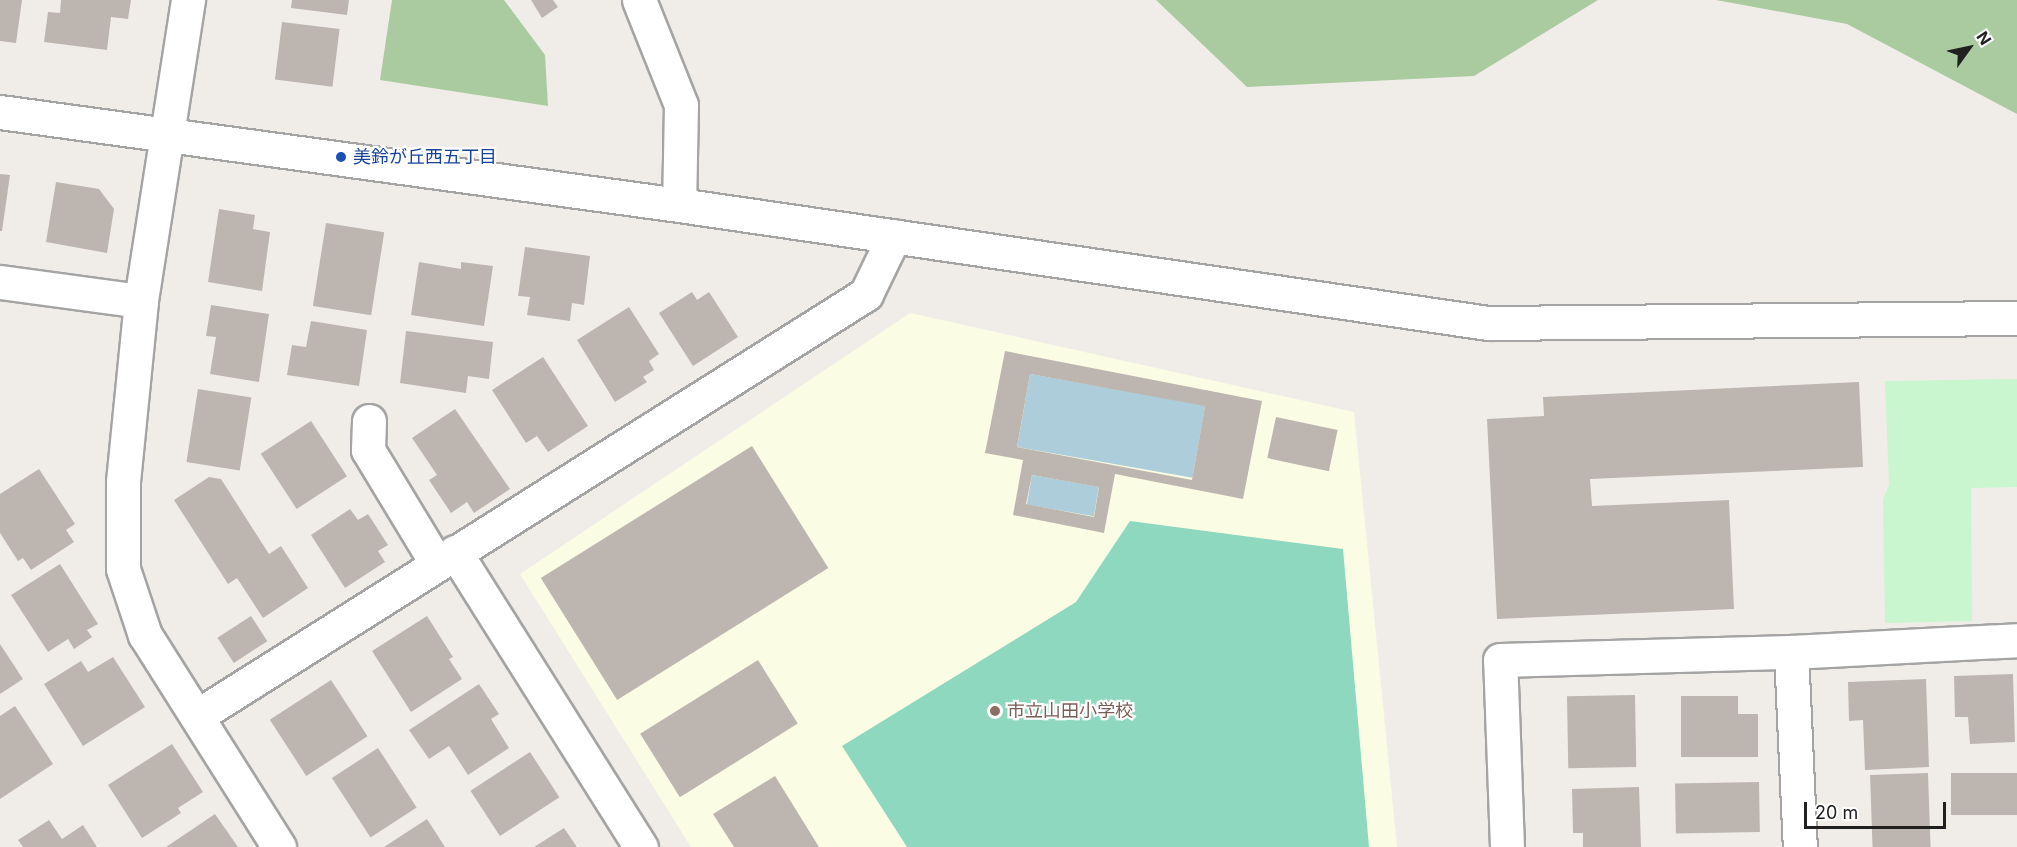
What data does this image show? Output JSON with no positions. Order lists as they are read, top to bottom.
{
  "places": ["美鈴が丘西五丁目", "市立山田小学校"],
  "scale_bar": "20 m",
  "north": "top right"
}
